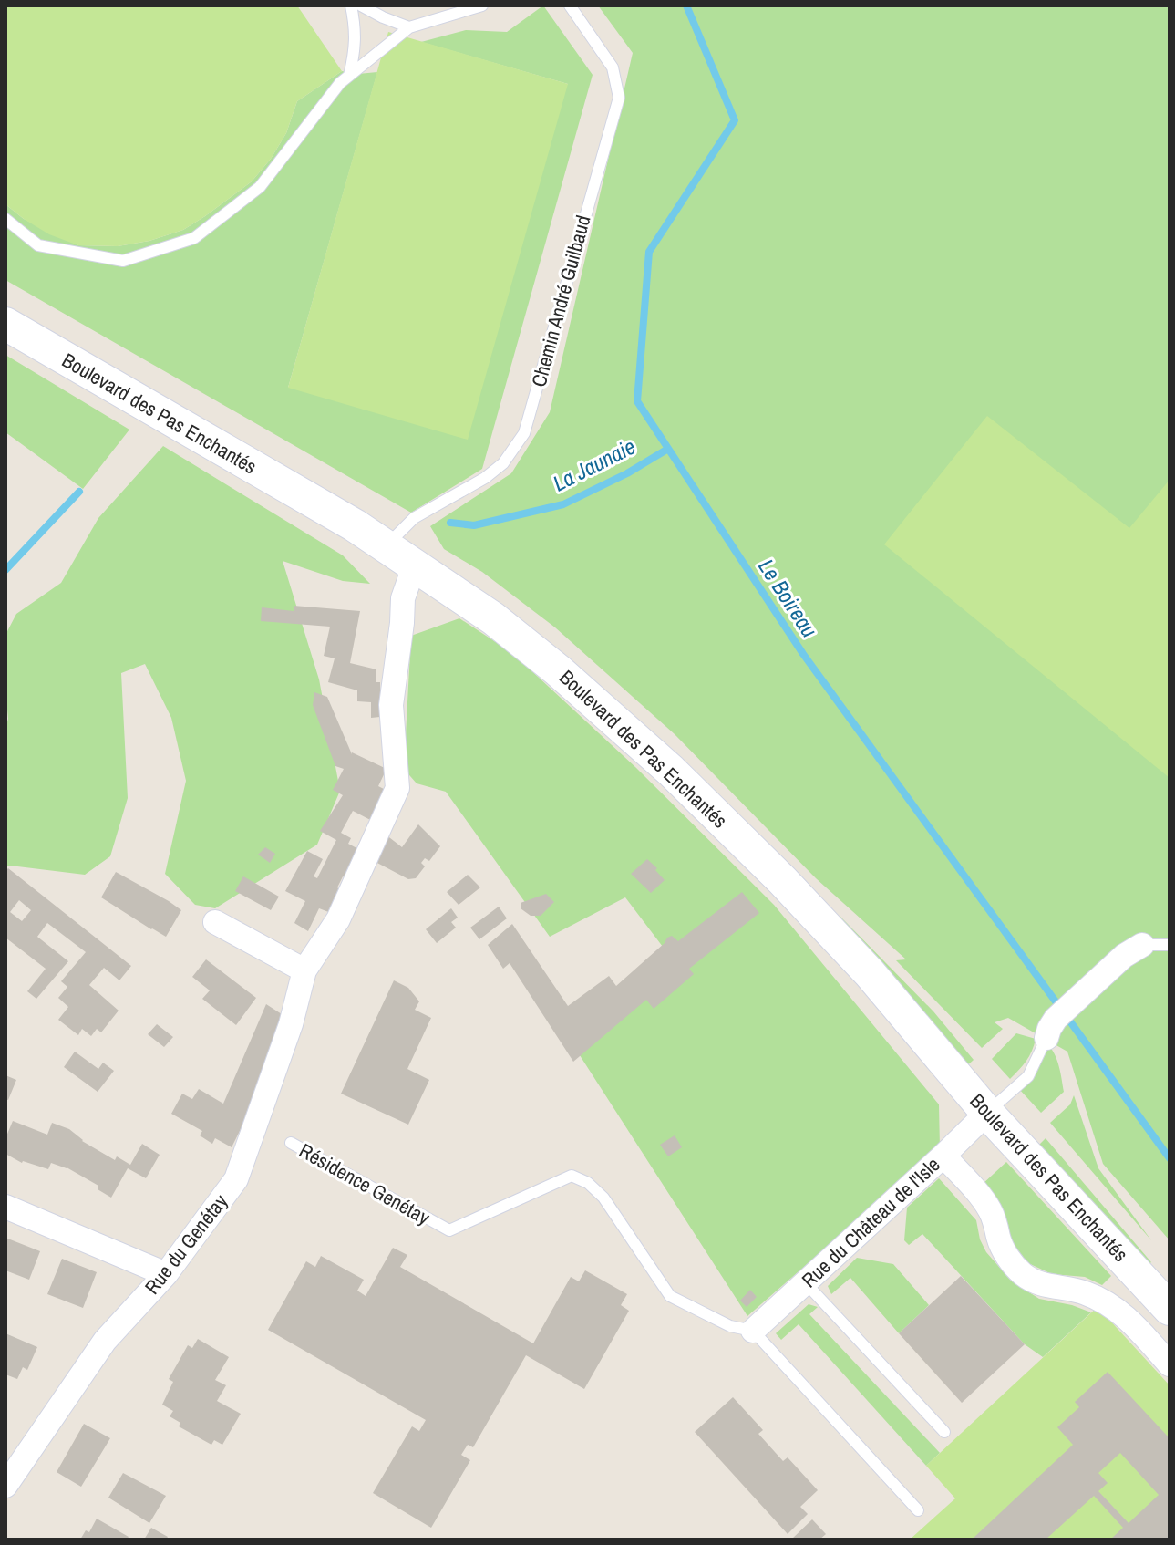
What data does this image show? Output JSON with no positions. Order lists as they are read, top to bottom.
{
  "streets": {
    "main road": ["Boulevard des Pas Enchantés"],
    "street": ["Rue du Château de l'Isle", "Rue du Genétay"],
    "lane": ["Chemin André Guilbaud", "Résidence Genétay"]
  },
  "crossings": [
    ["Chemin André Guilbaud", "Boulevard des Pas Enchantés"],
    ["Boulevard des Pas Enchantés", "Rue du Château de l'Isle"],
    ["Boulevard des Pas Enchantés", "Rue du Genétay"],
    ["Résidence Genétay", "Rue du Château de l'Isle"]
  ],
  "water": ["La Jaunaie", "Le Boireau"]
}
